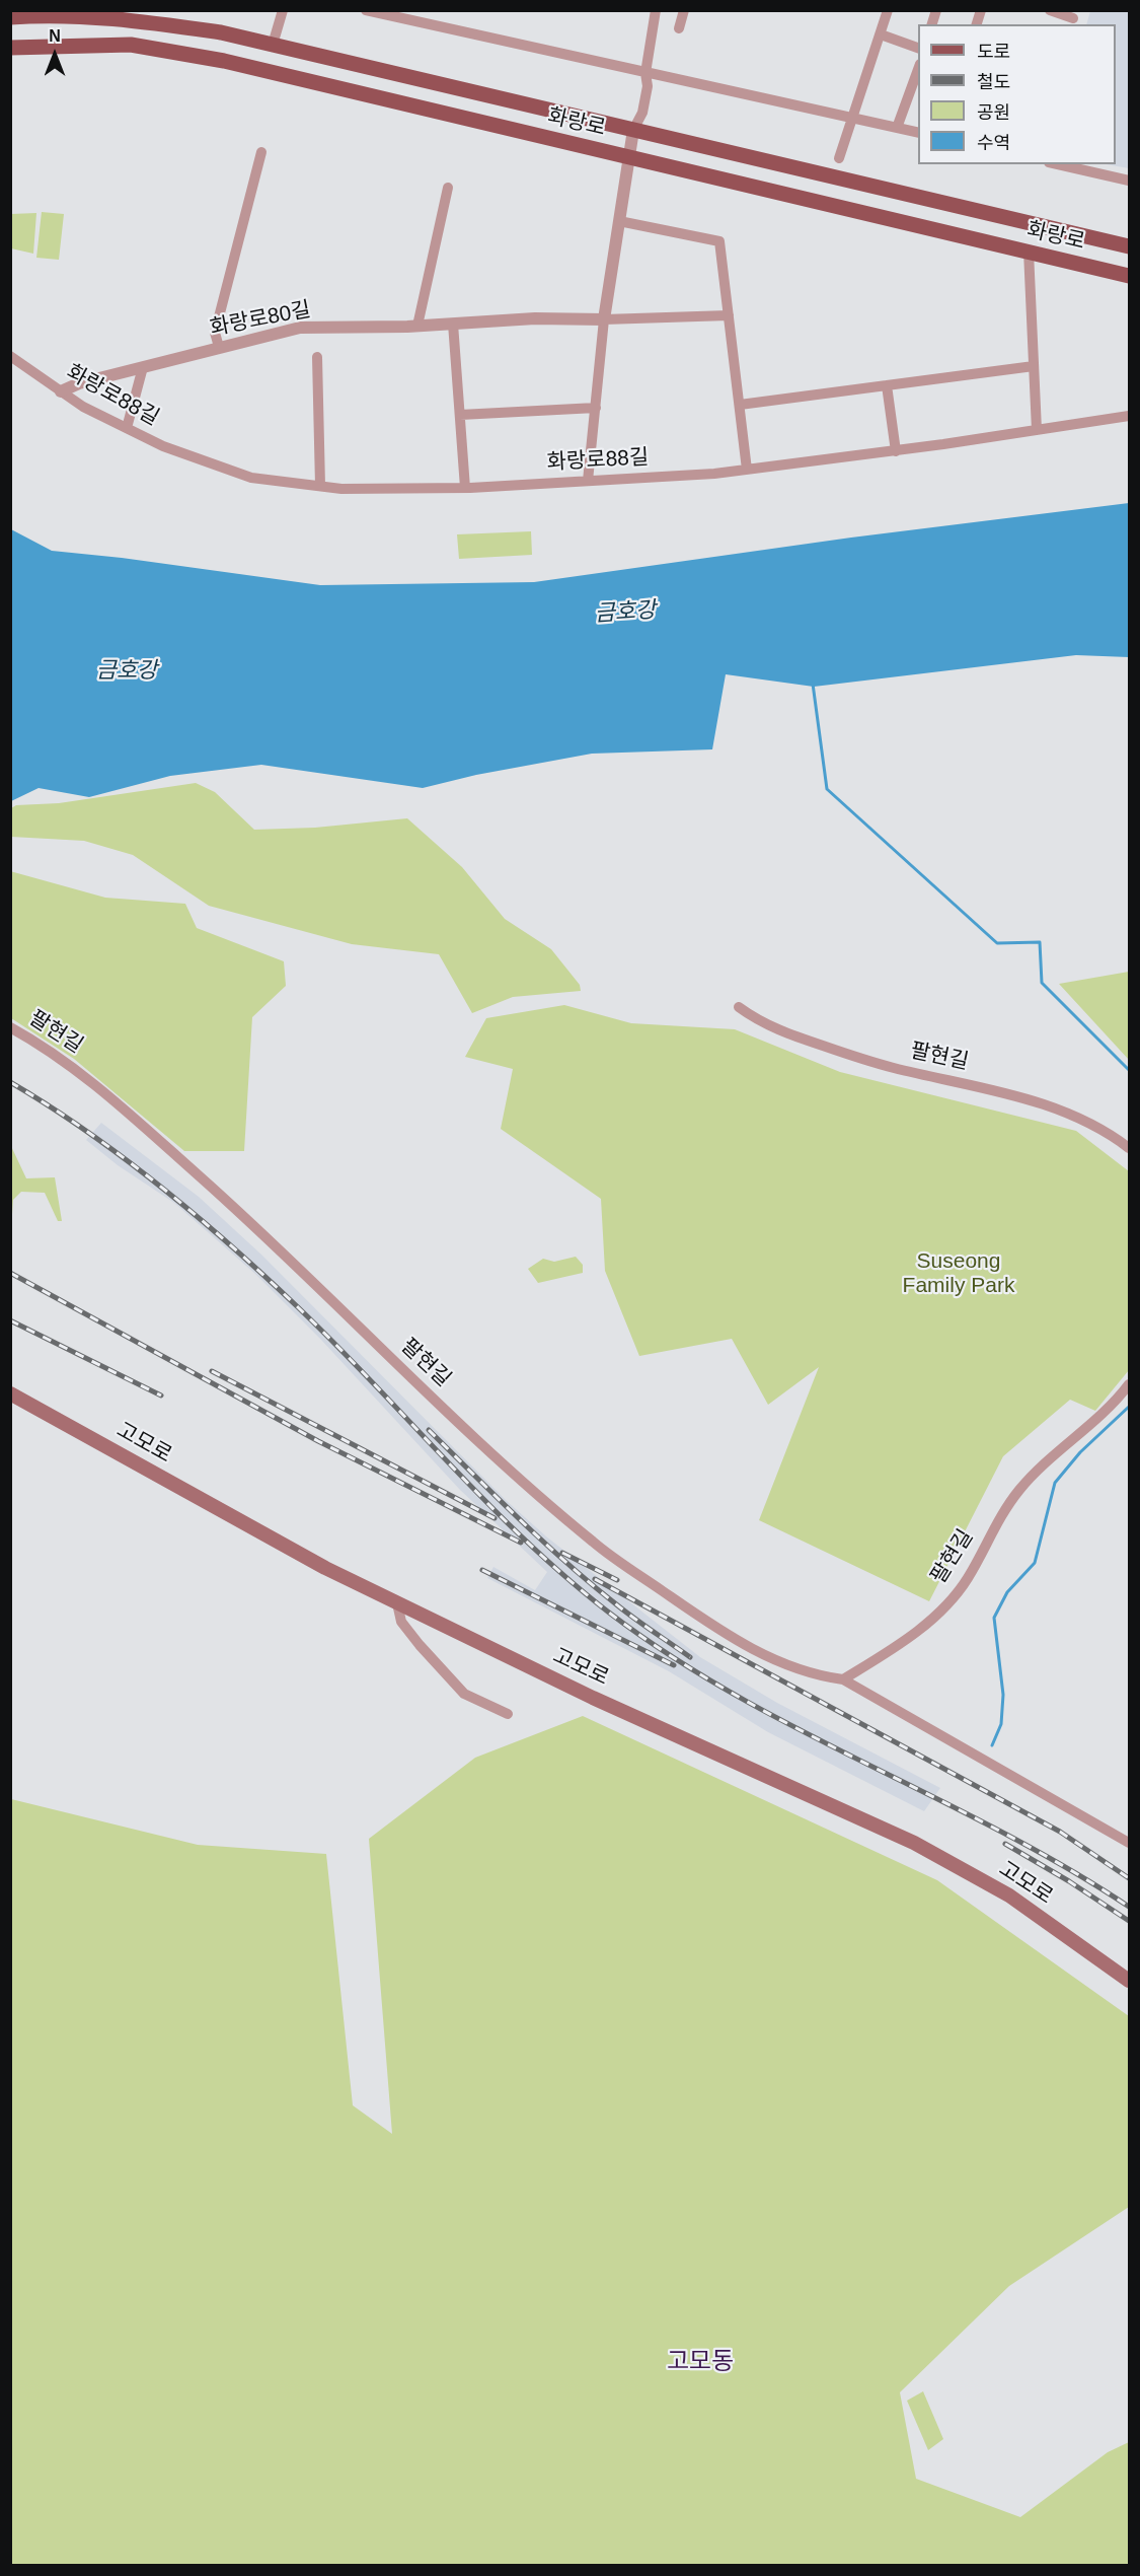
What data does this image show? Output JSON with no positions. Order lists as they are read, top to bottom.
{
  "streets": {
    "main road": ["화랑로", "고모로"],
    "street": ["화랑로80길", "화랑로88길", "팔현길"]
  },
  "crossings": [
    ["화랑로80길", "화랑로88길"]
  ],
  "districts": ["고모동"],
  "water": ["금호강"],
  "parks": ["Suseong Family Park"],
  "legend": [
    "도로",
    "철도",
    "공원",
    "수역"
  ],
  "north": "top"
}
